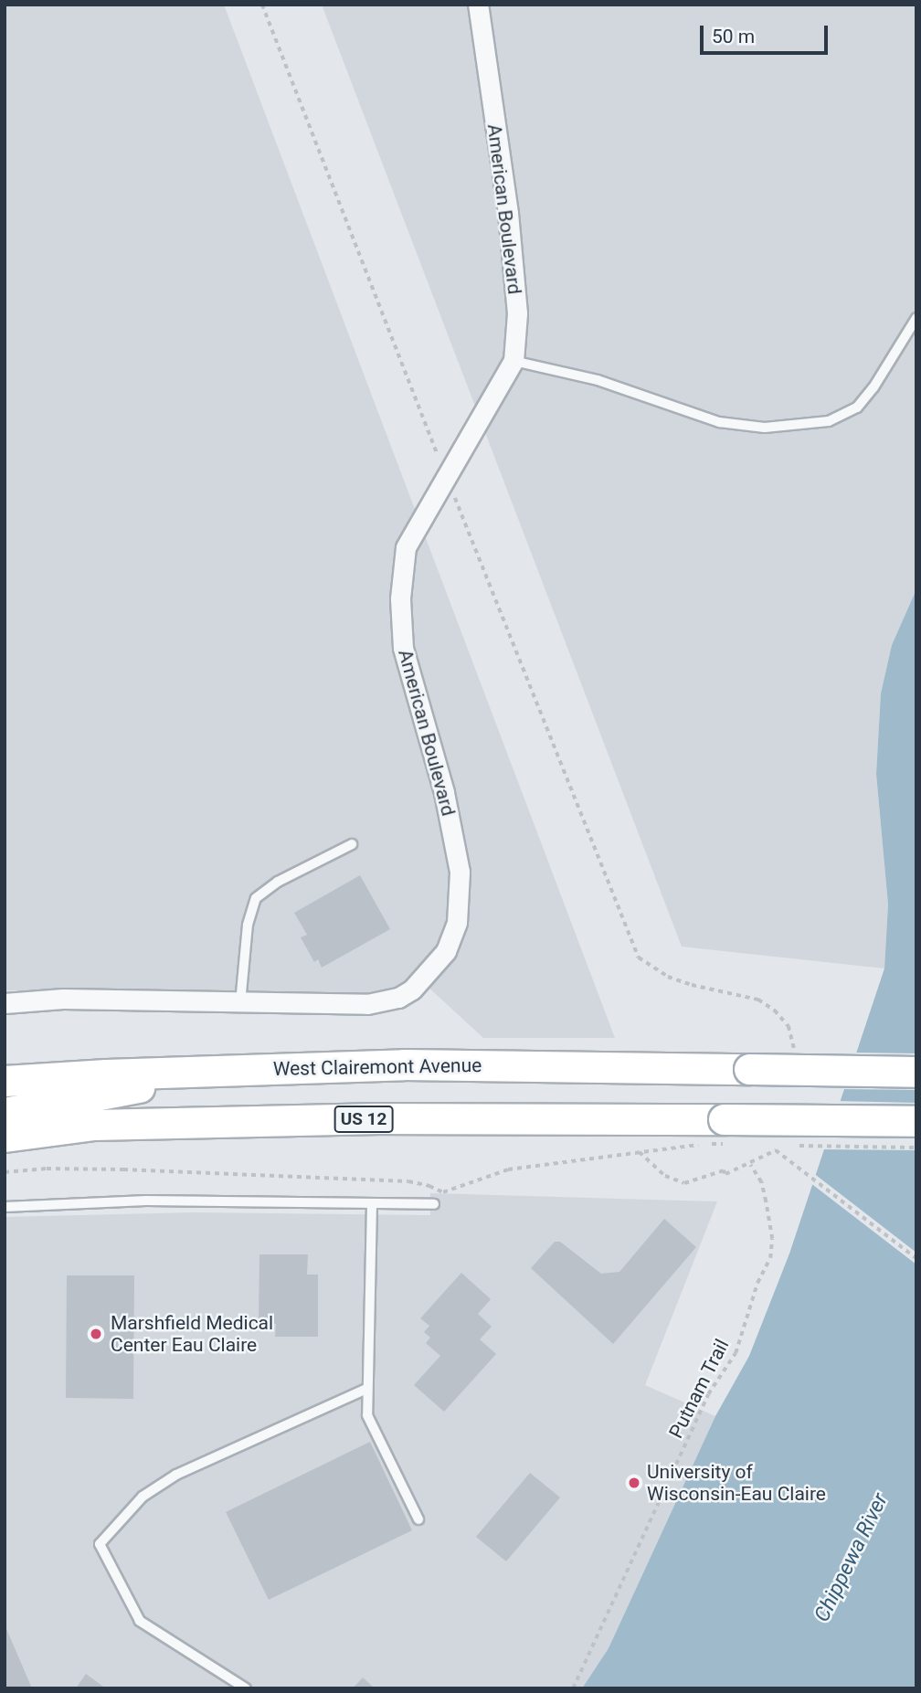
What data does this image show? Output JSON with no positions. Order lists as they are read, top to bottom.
{
  "streets": {
    "main road": ["West Clairemont Avenue", "US 12"],
    "street": ["American Boulevard"],
    "path": ["Putnam Trail"]
  },
  "water": ["Chippewa River"],
  "places": ["Marshfield Medical Center Eau Claire", "University of Wisconsin-Eau Claire"],
  "scale_bar": "50 m"
}
